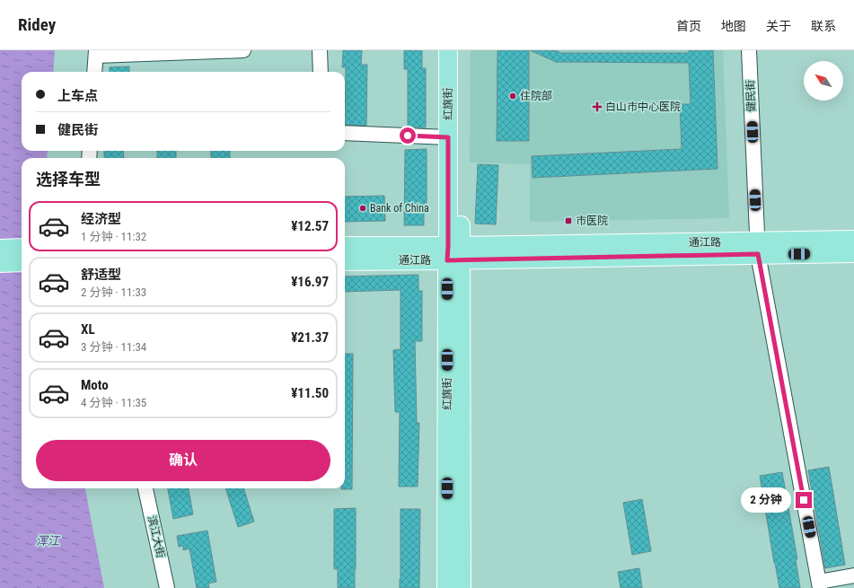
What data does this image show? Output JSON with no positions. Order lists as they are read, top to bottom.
{
  "streets": {
    "main road": ["红旗街", "通江路"],
    "street": ["健民街", "滨江大街"]
  },
  "crossings": [
    ["健民街", "通江路"],
    ["红旗街", "通江路"]
  ],
  "water": ["浑江"],
  "places": {
    "other": ["住院部", "Bank of China"],
    "health": ["白山市中心医院"],
    "transit": ["市医院"]
  },
  "north": "top left",
  "page": {
    "header": "Ridey",
    "nav": [
      "首页",
      "地图",
      "关于",
      "联系"
    ],
    "banner": ["上车点", "健民街"],
    "heading": "选择车型",
    "list": [
      {
        "name": "经济型",
        "note": "1 分钟 · 11:32",
        "value": "¥12.57"
      },
      {
        "name": "舒适型",
        "note": "2 分钟 · 11:33",
        "value": "¥16.97"
      },
      {
        "name": "XL",
        "note": "3 分钟 · 11:34",
        "value": "¥21.37"
      },
      {
        "name": "Moto",
        "note": "4 分钟 · 11:35",
        "value": "¥11.50"
      }
    ],
    "buttons": "确认",
    "bubble": "2 分钟"
  }
}
